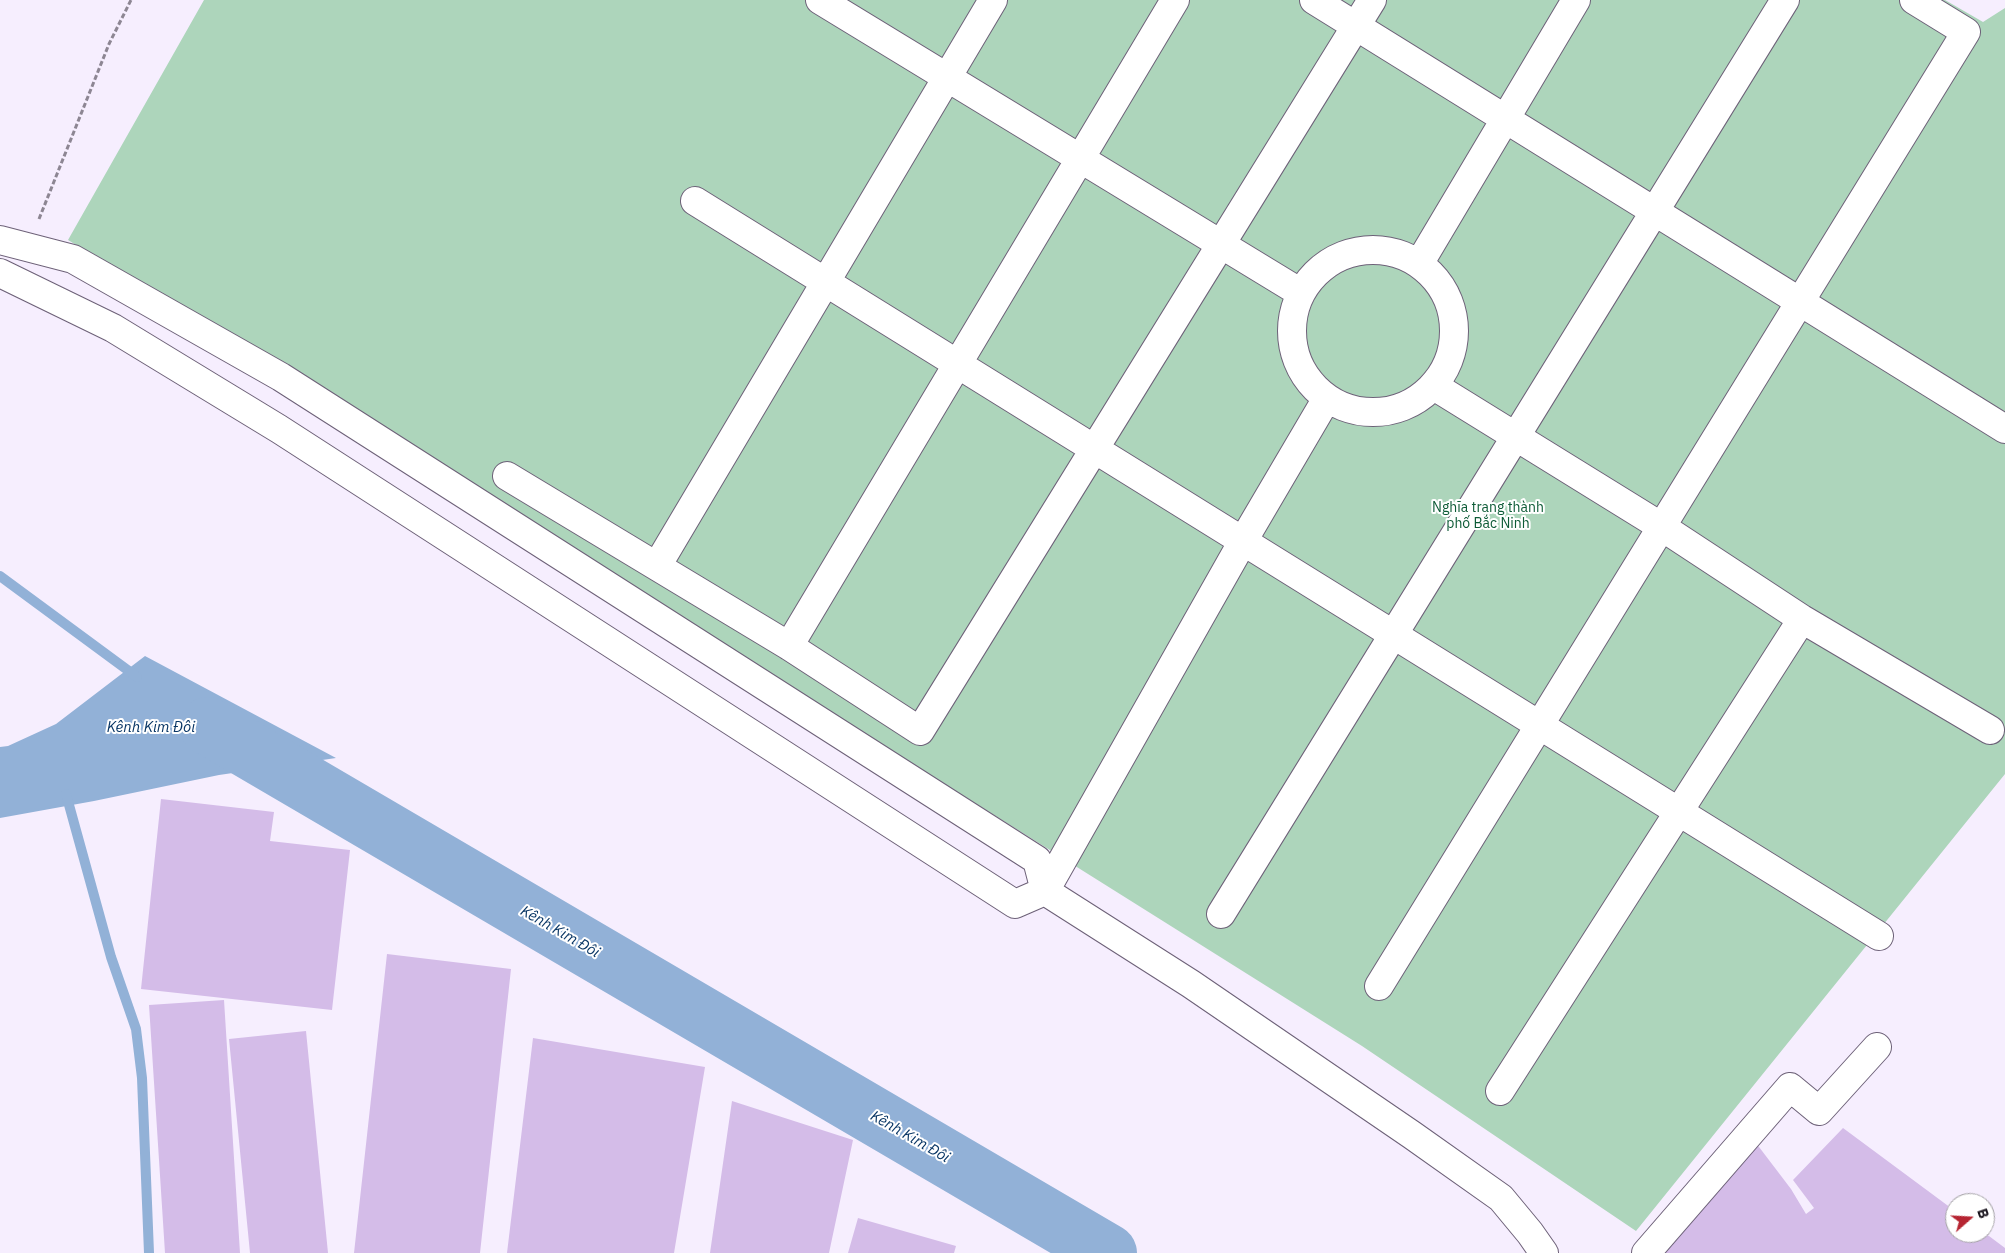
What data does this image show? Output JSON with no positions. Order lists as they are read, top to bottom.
{
  "water": ["Kênh Kim Đôi"],
  "parks": ["Nghĩa trang thành phố Bắc Ninh"],
  "north": "right"
}
